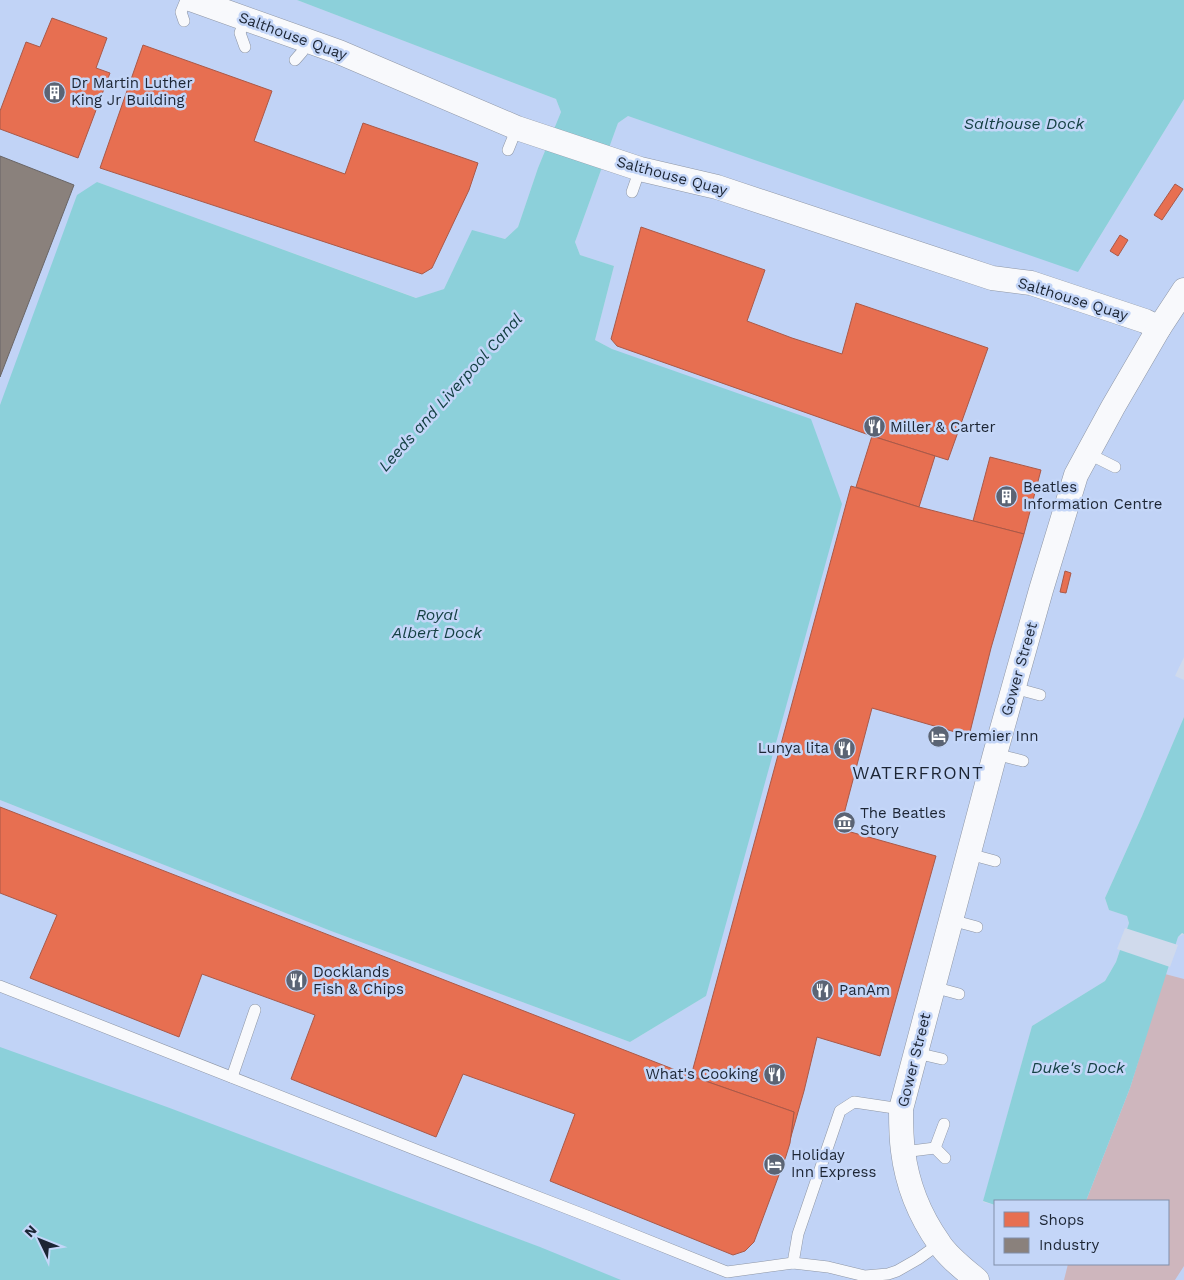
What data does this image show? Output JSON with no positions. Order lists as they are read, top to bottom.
{
  "streets": {
    "street": ["Salthouse Quay", "Gower Street"]
  },
  "crossings": [
    ["Salthouse Quay", "Gower Street"]
  ],
  "districts": ["WATERFRONT"],
  "water": [
    "Salthouse Dock",
    "Leeds and Liverpool Canal",
    "Royal Albert Dock",
    "Duke's Dock"
  ],
  "places": {
    "building": ["Dr Martin Luther King Jr Building", "Beatles Information Centre"],
    "restaurant": [
      "Miller & Carter",
      "Lunya lita",
      "Docklands Fish & Chips",
      "PanAm",
      "What's Cooking"
    ],
    "hotel": ["Premier Inn", "Holiday Inn Express"],
    "museum": ["The Beatles Story"]
  },
  "legend": ["Shops", "Industry"],
  "north": "top left"
}
